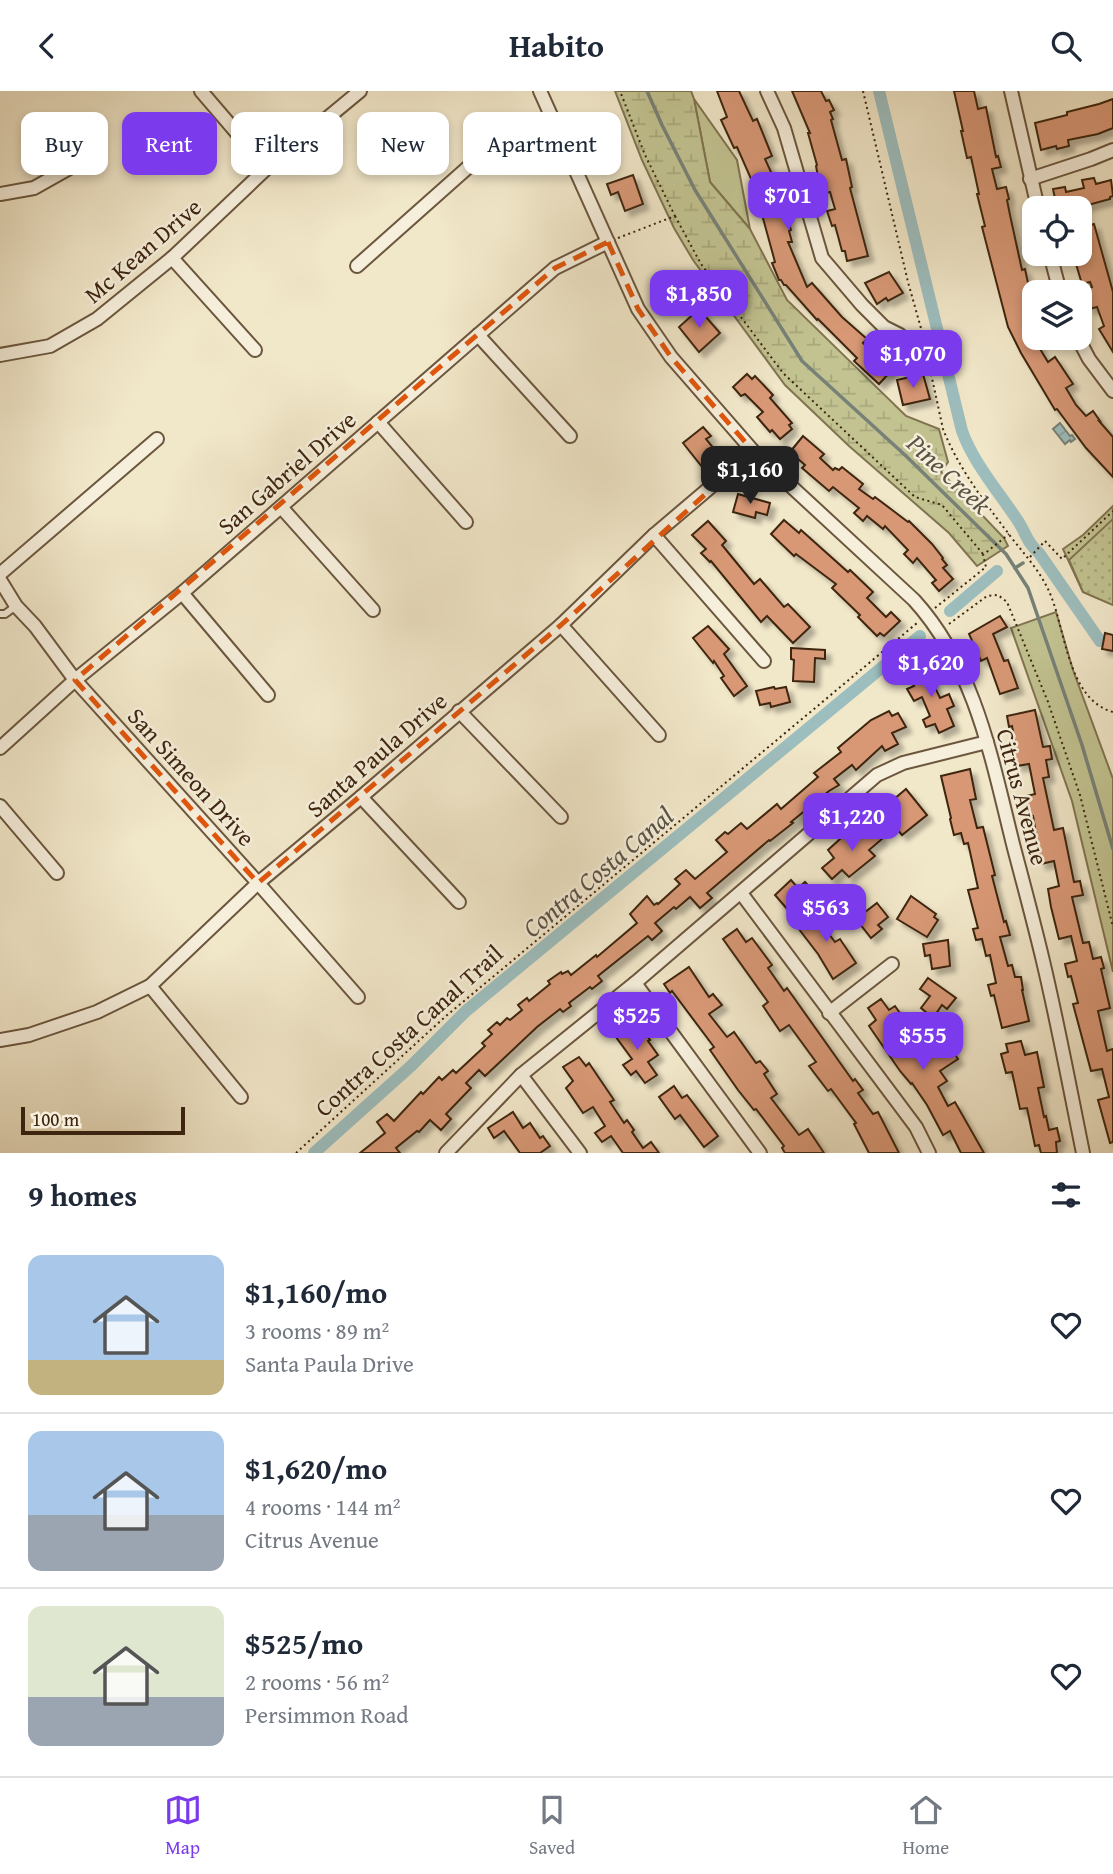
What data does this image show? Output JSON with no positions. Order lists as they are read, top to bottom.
{
  "streets": {
    "street": [
      "Mc Kean Drive",
      "San Gabriel Drive",
      "Santa Paula Drive",
      "San Simeon Drive",
      "Citrus Avenue"
    ],
    "path": ["Contra Costa Canal Trail"]
  },
  "crossings": [
    ["San Gabriel Drive", "San Simeon Drive"],
    ["San Gabriel Drive", "Citrus Avenue"],
    ["Santa Paula Drive", "San Simeon Drive"],
    ["Santa Paula Drive", "Citrus Avenue"],
    ["Citrus Avenue", "Contra Costa Canal Trail"]
  ],
  "water": ["Pine Creek", "Contra Costa Canal"],
  "scale_bar": "100 m",
  "page": {
    "header": "Habito",
    "chip": [
      "Buy",
      "Rent",
      "Filters",
      "New",
      "Apartment"
    ],
    "price": [
      "$701",
      "$1,850",
      "$1,070",
      "$1,160",
      "$1,620",
      "$1,220",
      "$563",
      "$525",
      "$555"
    ],
    "scale": "100 m",
    "heading": "9 homes",
    "list": [
      {
        "name": "$1,160/mo",
        "note": "3 rooms · 89 m² · Santa Paula Drive"
      },
      {
        "name": "$1,620/mo",
        "note": "4 rooms · 144 m² · Citrus Avenue"
      },
      {
        "name": "$525/mo",
        "note": "2 rooms · 56 m² · Persimmon Road"
      }
    ],
    "tabs": ["Map", "Saved", "Home"]
  }
}
